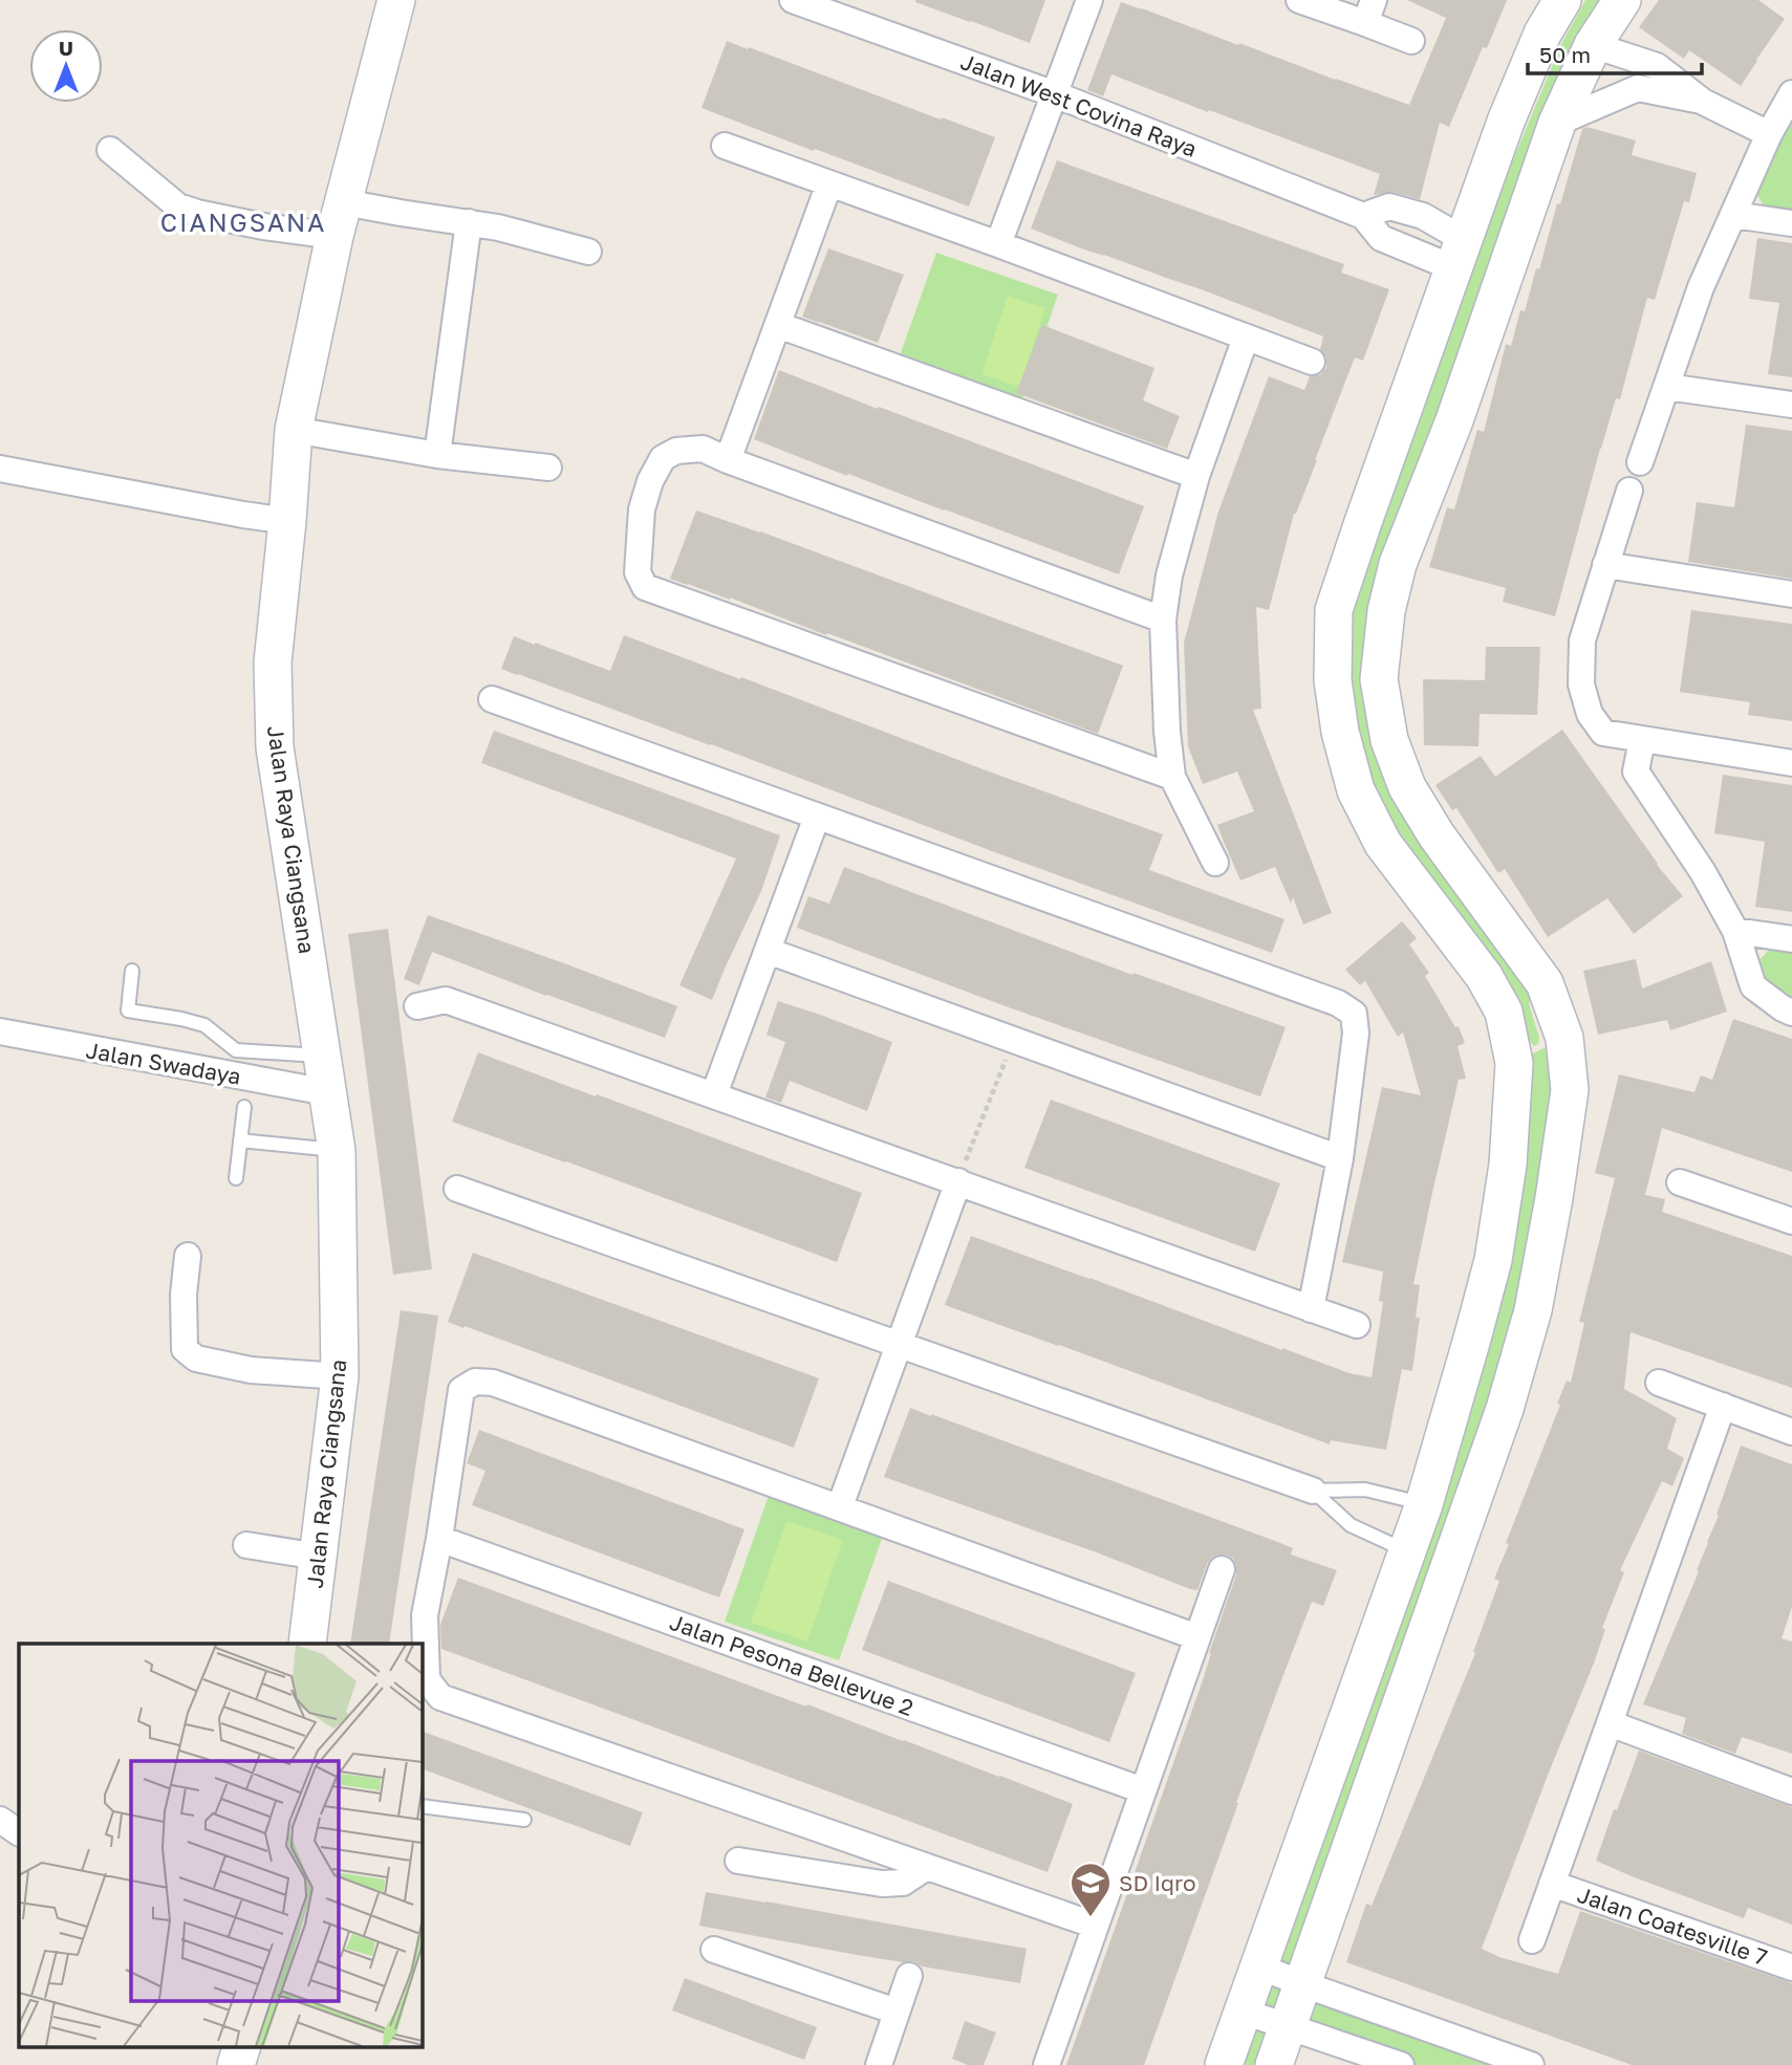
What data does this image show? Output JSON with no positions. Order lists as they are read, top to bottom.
{
  "streets": {
    "street": [
      "Jalan West Covina Raya",
      "Jalan Raya Ciangsana",
      "Jalan Swadaya",
      "Jalan Pesona Bellevue 2",
      "Jalan Coatesville 7"
    ]
  },
  "crossings": [
    ["Jalan Raya Ciangsana", "Jalan Swadaya"]
  ],
  "districts": ["CIANGSANA"],
  "places": {
    "school or university": ["SD Iqro"]
  },
  "scale_bar": "50 m",
  "north": "top"
}
